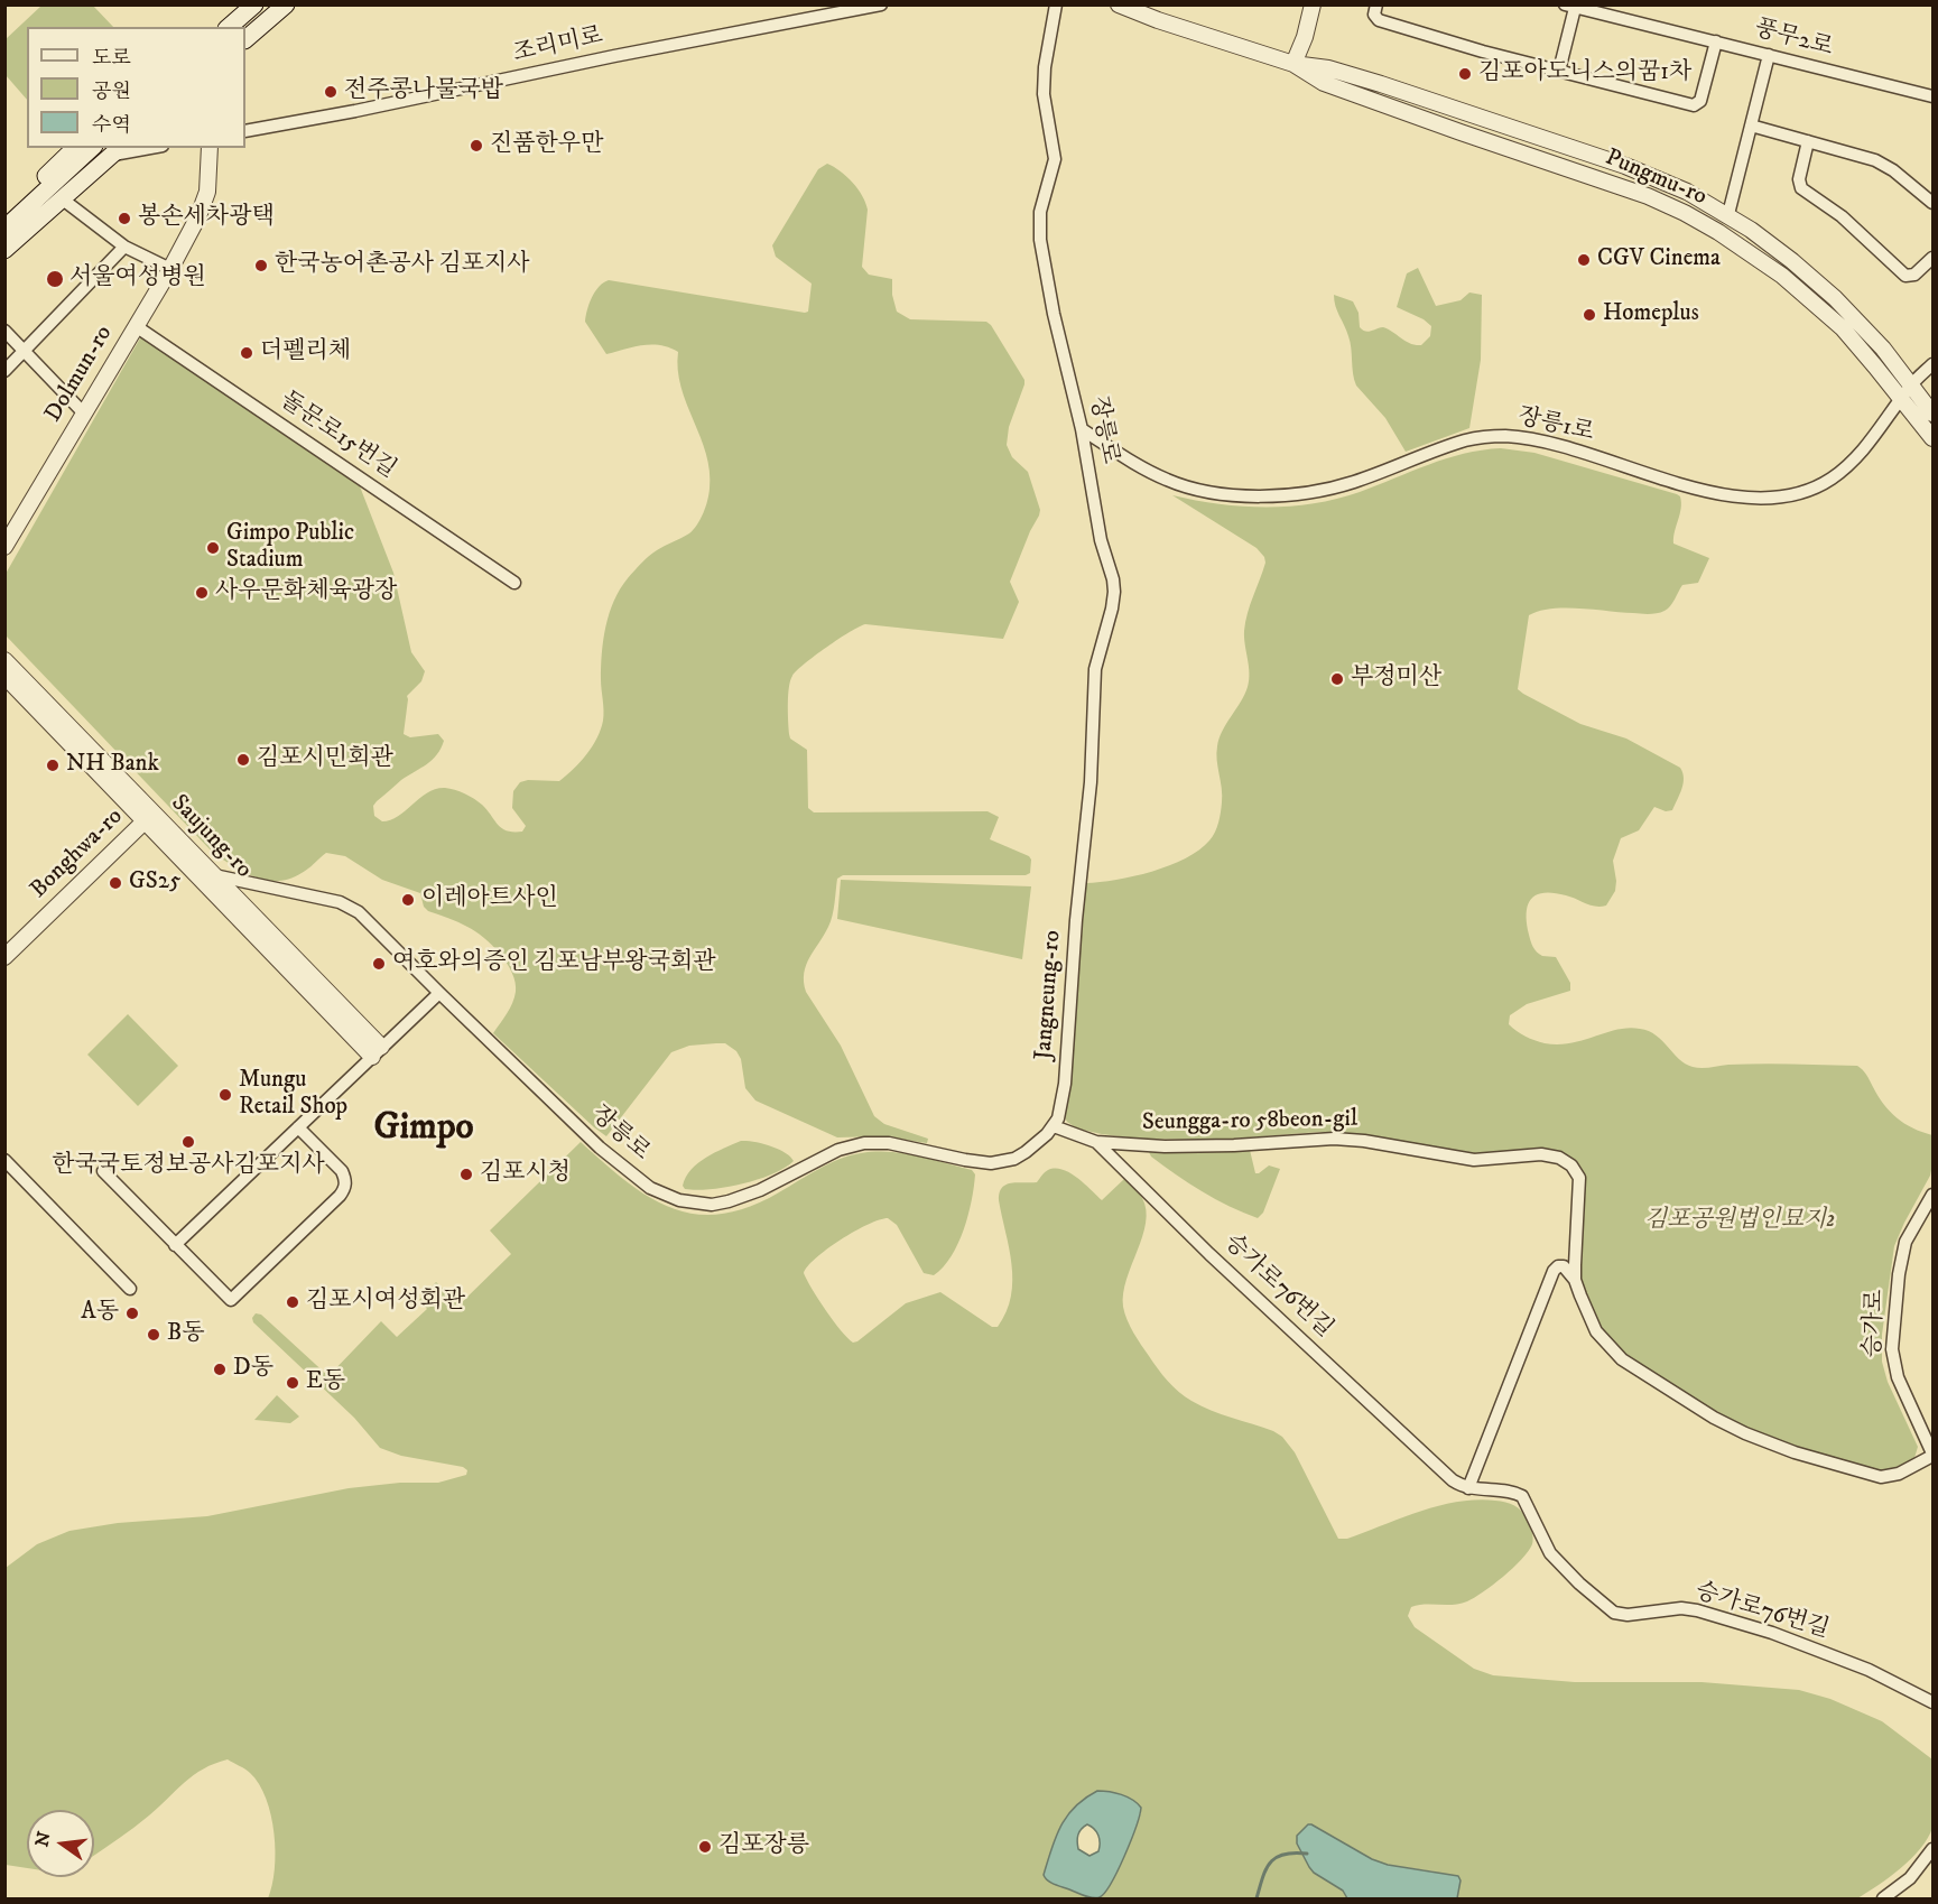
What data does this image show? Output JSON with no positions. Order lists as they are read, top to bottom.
{
  "streets": {
    "street": [
      "풍무2로",
      "조리미로",
      "Pungmu-ro",
      "Dolmun-ro",
      "장릉1로",
      "장릉로",
      "돌문로15번길",
      "Saujung-ro",
      "Bonghwa-ro",
      "Jangneung-ro",
      "Seungga-ro 58beon-gil",
      "승가로76번길",
      "승가로"
    ]
  },
  "crossings": [
    ["Pungmu-ro", "장릉1로"],
    ["Dolmun-ro", "돌문로15번길"],
    ["장릉1로", "장릉로"],
    ["장릉1로", "Jangneung-ro"],
    ["장릉로", "Saujung-ro"],
    ["장릉로", "Jangneung-ro"],
    ["장릉로", "승가로76번길"],
    ["Saujung-ro", "Bonghwa-ro"],
    ["Jangneung-ro", "승가로76번길"],
    ["Seungga-ro 58beon-gil", "승가로76번길"],
    ["Seungga-ro 58beon-gil", "승가로"]
  ],
  "districts": ["Gimpo"],
  "parks": ["김포공원법인묘지2"],
  "places": [
    "김포아도니스의꿈1차",
    "전주콩나물국밥",
    "진품한우만",
    "봉손세차광택",
    "CGV Cinema",
    "한국농어촌공사 김포지사",
    "서울여성병원",
    "Homeplus",
    "더펠리체",
    "Gimpo Public Stadium",
    "사우문화체육광장",
    "부정미산",
    "김포시민회관",
    "NH Bank",
    "GS25",
    "이레아트사인",
    "여호와의증인 김포남부왕국회관",
    "Mungu Retail Shop",
    "한국국토정보공사김포지사",
    "김포시청",
    "김포시여성회관",
    "A동",
    "B동",
    "D동",
    "E동",
    "김포장릉"
  ],
  "legend": ["도로", "공원", "수역"],
  "north": "left"
}
